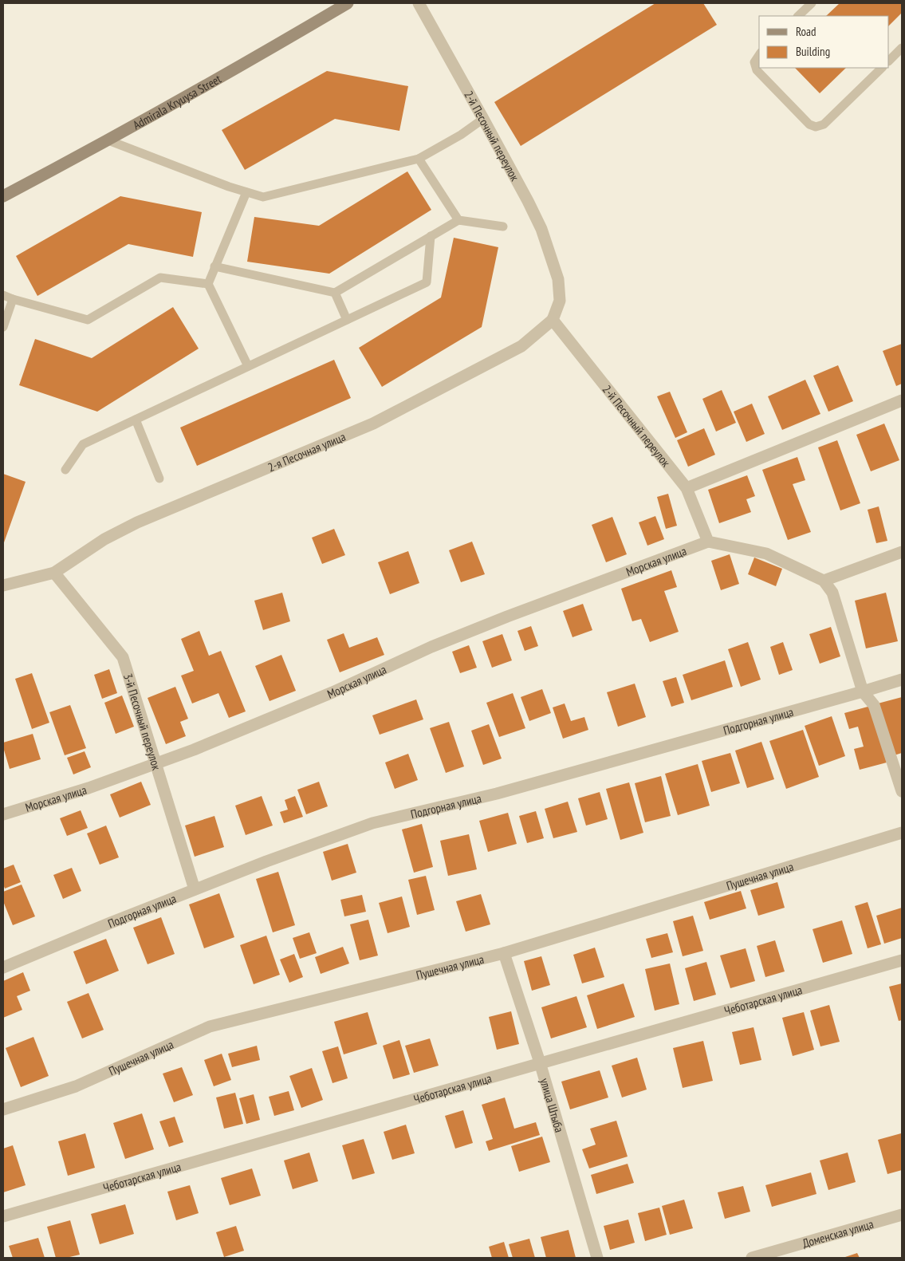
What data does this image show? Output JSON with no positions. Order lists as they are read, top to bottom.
{
  "streets": {
    "street": [
      "Admirala Kryuysa Street",
      "2-й Песочный переулок",
      "2-я Песочная улица",
      "Морская улица",
      "Подгорная улица",
      "3-й Песочный переулок",
      "Пушечная улица",
      "Чеботарская улица",
      "улица Штыба",
      "Доменская улица"
    ]
  },
  "crossings": [
    ["2-й Песочный переулок", "2-я Песочная улица"],
    ["2-й Песочный переулок", "Морская улица"],
    ["2-я Песочная улица", "3-й Песочный переулок"],
    ["Морская улица", "3-й Песочный переулок"],
    ["Подгорная улица", "3-й Песочный переулок"],
    ["Пушечная улица", "улица Штыба"],
    ["Чеботарская улица", "улица Штыба"]
  ],
  "legend": ["Road", "Building"]
}
